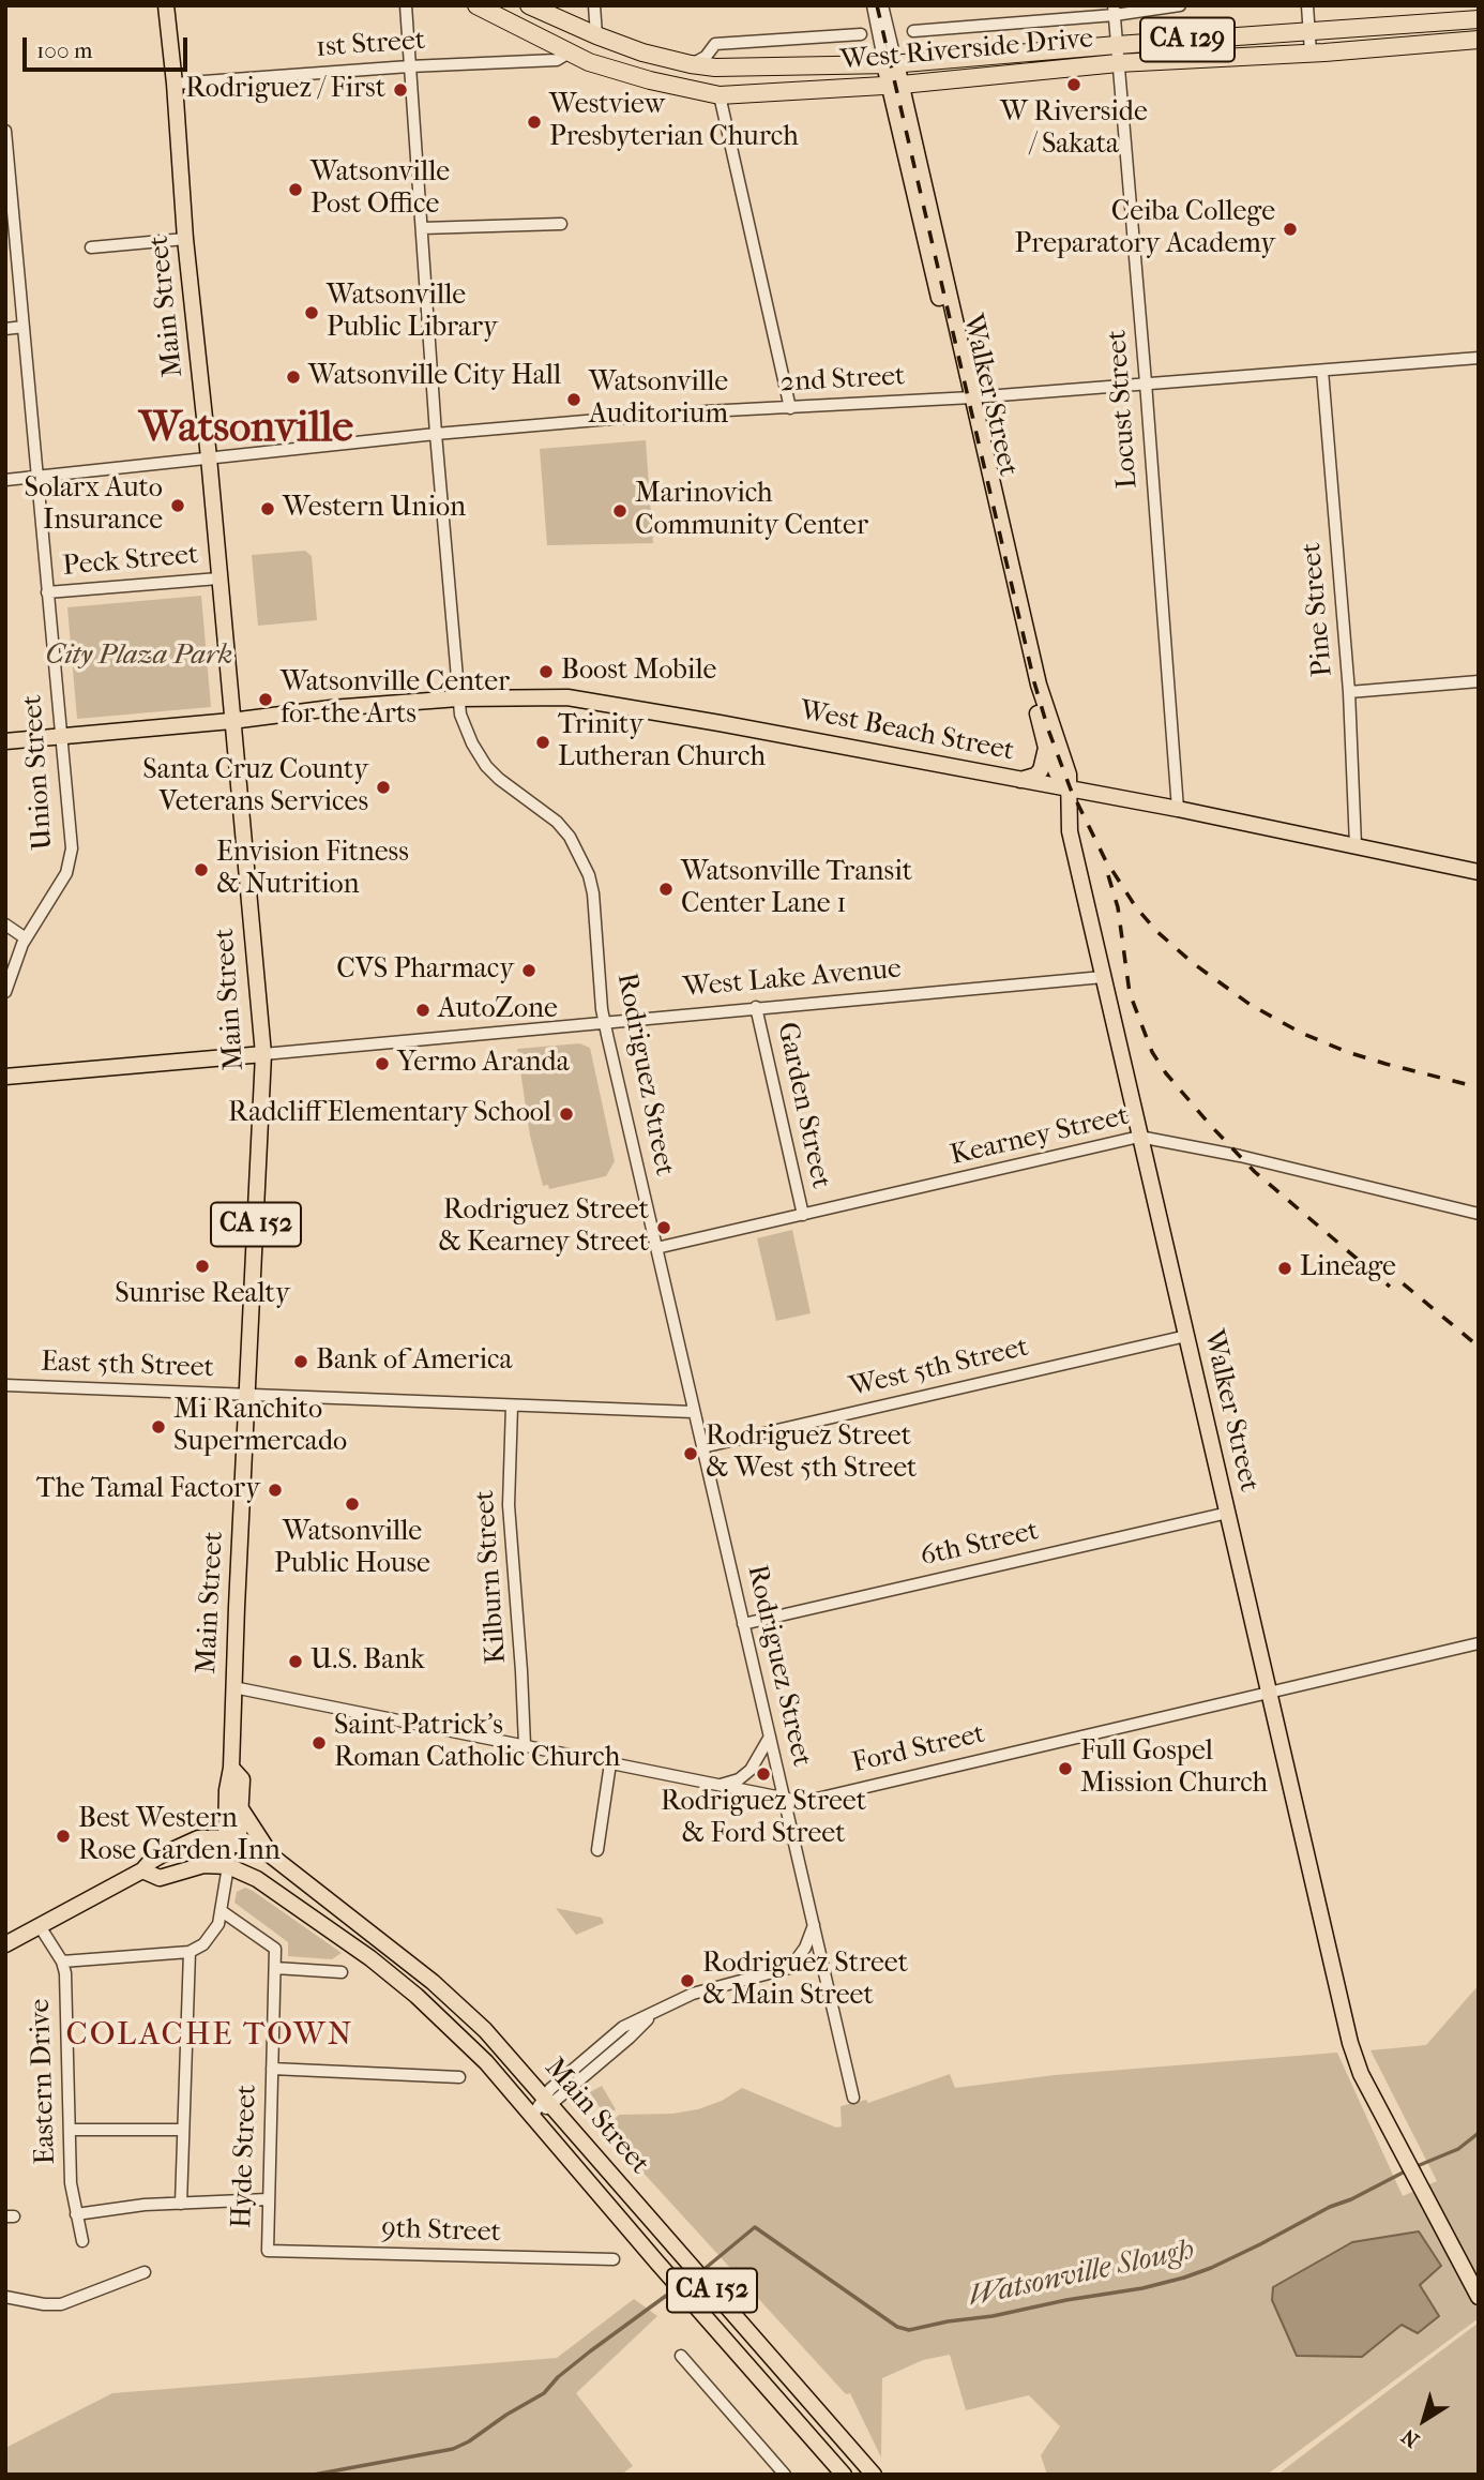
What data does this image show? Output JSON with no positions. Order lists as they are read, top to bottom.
{
  "streets": {
    "highway": ["CA 129", "West Riverside Drive"],
    "main road": [
      "Main Street",
      "Walker Street",
      "West Beach Street",
      "CA 152"
    ],
    "street": [
      "1st Street",
      "2nd Street",
      "Locust Street",
      "Peck Street",
      "Pine Street",
      "Union Street",
      "West Lake Avenue",
      "Rodriguez Street",
      "Garden Street",
      "Kearney Street",
      "East 5th Street",
      "West 5th Street",
      "6th Street",
      "Kilburn Street",
      "Ford Street",
      "Eastern Drive",
      "Hyde Street",
      "9th Street"
    ]
  },
  "crossings": [
    ["1st Street", "West Riverside Drive"],
    ["1st Street", "Main Street"],
    ["1st Street", "Rodriguez Street"],
    ["West Riverside Drive", "Walker Street"],
    ["West Riverside Drive", "Locust Street"],
    ["Main Street", "2nd Street"],
    ["Main Street", "Peck Street"],
    ["Main Street", "West Beach Street"],
    ["Main Street", "West Lake Avenue"],
    ["Main Street", "East 5th Street"],
    ["Main Street", "Ford Street"],
    ["2nd Street", "Walker Street"],
    ["2nd Street", "Locust Street"],
    ["2nd Street", "Pine Street"],
    ["2nd Street", "Union Street"],
    ["2nd Street", "Rodriguez Street"],
    ["Walker Street", "West Beach Street"],
    ["Walker Street", "West Lake Avenue"],
    ["Walker Street", "Kearney Street"],
    ["Walker Street", "West 5th Street"],
    ["Walker Street", "6th Street"],
    ["Walker Street", "Ford Street"],
    ["Locust Street", "West Beach Street"],
    ["Peck Street", "Union Street"],
    ["Pine Street", "West Beach Street"],
    ["West Beach Street", "Union Street"],
    ["West Beach Street", "Rodriguez Street"],
    ["West Lake Avenue", "Rodriguez Street"],
    ["West Lake Avenue", "Garden Street"],
    ["Rodriguez Street", "Kearney Street"],
    ["Rodriguez Street", "West 5th Street"],
    ["Rodriguez Street", "6th Street"],
    ["Rodriguez Street", "Ford Street"],
    ["Garden Street", "Kearney Street"],
    ["Kilburn Street", "Ford Street"],
    ["Hyde Street", "9th Street"]
  ],
  "districts": ["Watsonville", "COLACHE TOWN"],
  "water": ["Watsonville Slough"],
  "parks": ["City Plaza Park"],
  "places": [
    "W Riverside / Sakata",
    "Rodriguez / First",
    "Westview Presbyterian Church",
    "Watsonville Post Office",
    "Ceiba College Preparatory Academy",
    "Watsonville Public Library",
    "Watsonville City Hall",
    "Watsonville Auditorium",
    "Solarx Auto Insurance",
    "Western Union",
    "Marinovich Community Center",
    "Boost Mobile",
    "Watsonville Center for the Arts",
    "Trinity Lutheran Church",
    "Santa Cruz County Veterans Services",
    "Envision Fitness & Nutrition",
    "Watsonville Transit Center Lane 1",
    "CVS Pharmacy",
    "AutoZone",
    "Yermo Aranda",
    "Radcliff Elementary School",
    "Rodriguez Street & Kearney Street",
    "Sunrise Realty",
    "Lineage",
    "Bank of America",
    "Mi Ranchito Supermercado",
    "Rodriguez Street & West 5th Street",
    "The Tamal Factory",
    "Watsonville Public House",
    "U.S. Bank",
    "Saint Patrick's Roman Catholic Church",
    "Full Gospel Mission Church",
    "Rodriguez Street & Ford Street",
    "Best Western Rose Garden Inn",
    "Rodriguez Street & Main Street"
  ],
  "scale_bar": "100 m",
  "north": "bottom left"
}
